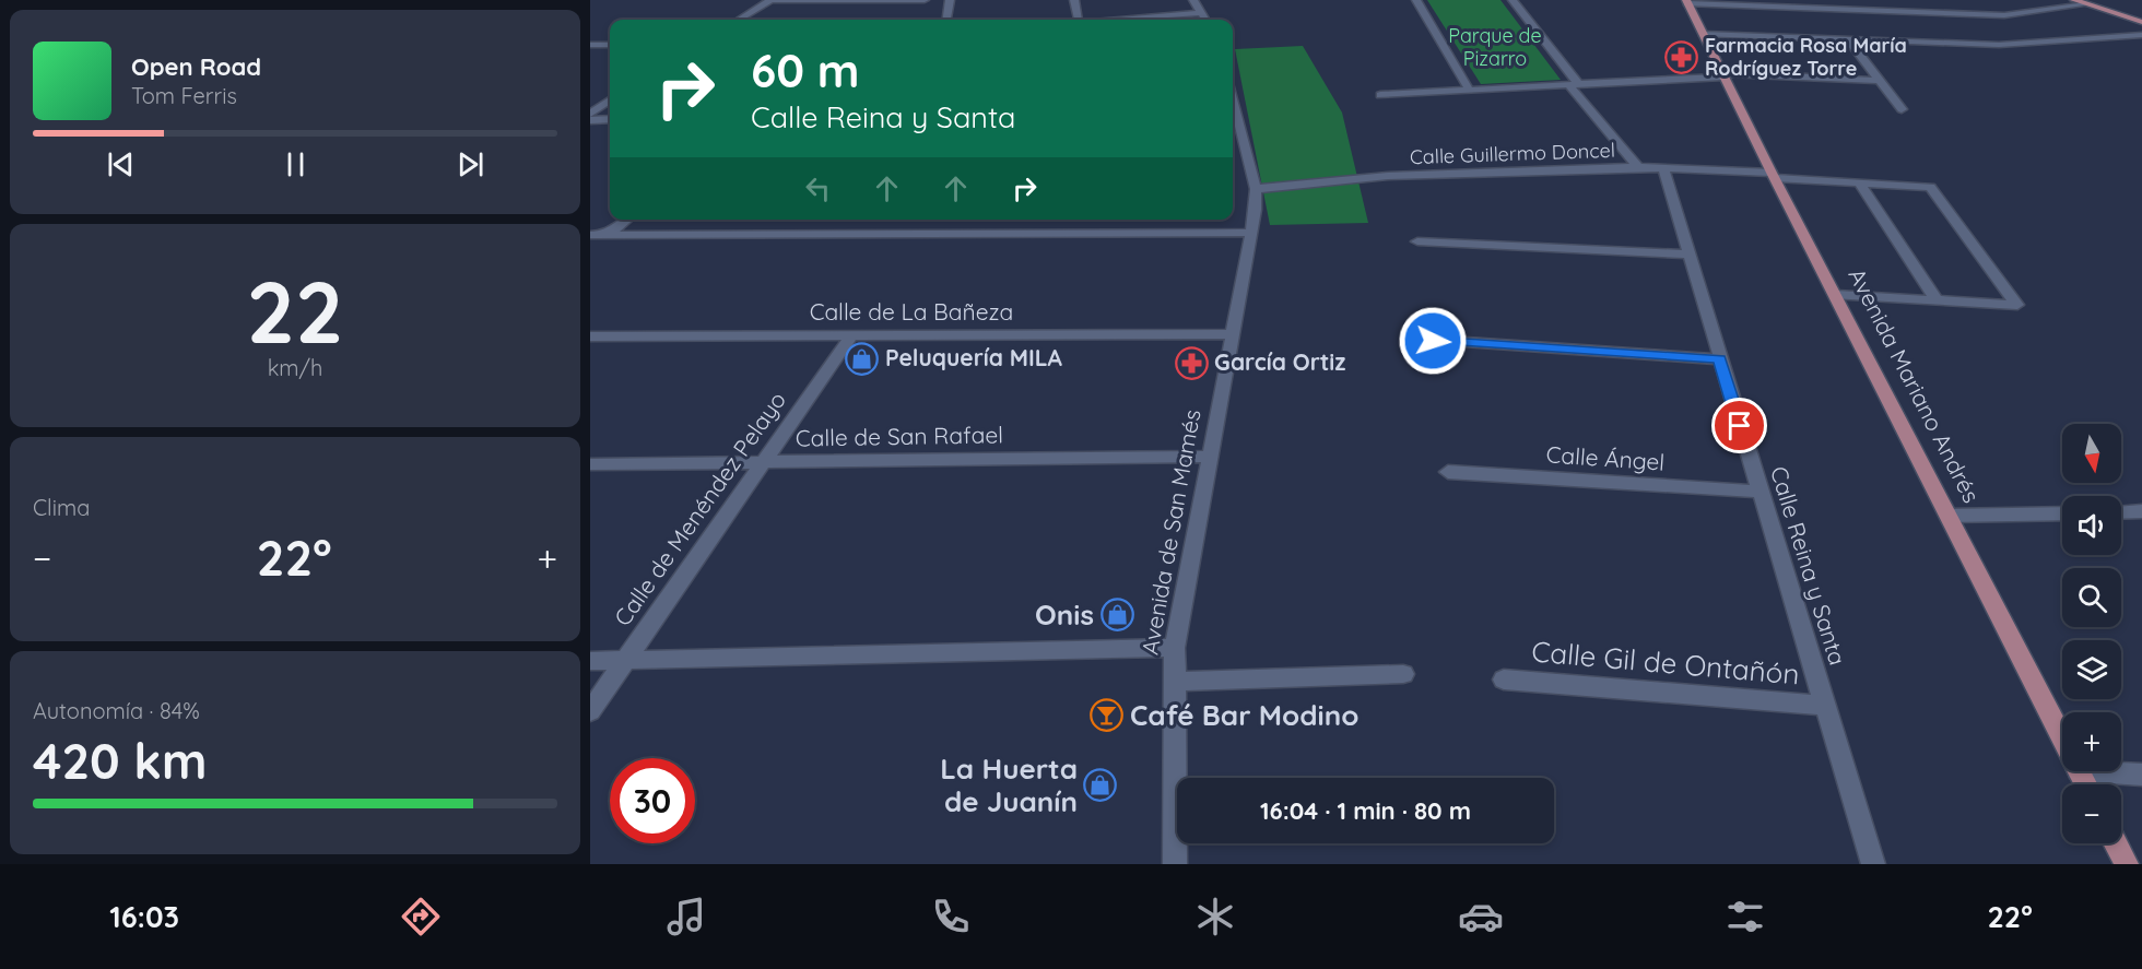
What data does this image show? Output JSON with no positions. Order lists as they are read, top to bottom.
{
  "streets": {
    "main road": ["Avenida Mariano Andrés"],
    "street": [
      "Calle Guillermo Doncel",
      "Calle de La Bañeza",
      "Calle de San Rafael",
      "Calle Ángel",
      "Calle de Menéndez Pelayo",
      "Avenida de San Mamés",
      "Calle Reina y Santa",
      "Calle Gil de Ontañón"
    ]
  },
  "crossings": [
    ["Calle Guillermo Doncel", "Avenida Mariano Andrés"],
    ["Calle Guillermo Doncel", "Avenida de San Mamés"],
    ["Calle Guillermo Doncel", "Calle Reina y Santa"],
    ["Calle de La Bañeza", "Calle de Menéndez Pelayo"],
    ["Calle de La Bañeza", "Avenida de San Mamés"],
    ["Calle de San Rafael", "Calle de Menéndez Pelayo"],
    ["Calle de San Rafael", "Avenida de San Mamés"],
    ["Calle Ángel", "Calle Reina y Santa"],
    ["Calle Reina y Santa", "Calle Gil de Ontañón"]
  ],
  "parks": ["Parque de Pizarro"],
  "places": {
    "pharmacy": ["Farmacia Rosa María Rodríguez Torre", "García Ortiz"],
    "shop": ["Peluquería MILA", "Onis", "La Huerta de Juanín"],
    "bar": ["Café Bar Modino"]
  },
  "north": "bottom",
  "page": {
    "turn": ["60 m", "Calle Reina y Santa"],
    "song": ["Open Road", "Tom Ferris"],
    "tile": [
      ["22", "km/h"],
      "Clima",
      ["Autonomía · 84%", "420 km"]
    ],
    "map_buttons": ["+", "−"],
    "heat": ["−", "22°", "+"],
    "limit": "30",
    "trip": "16:04 · 1 min · 80 m",
    "tabs": ["16:03", "22°"]
  }
}
